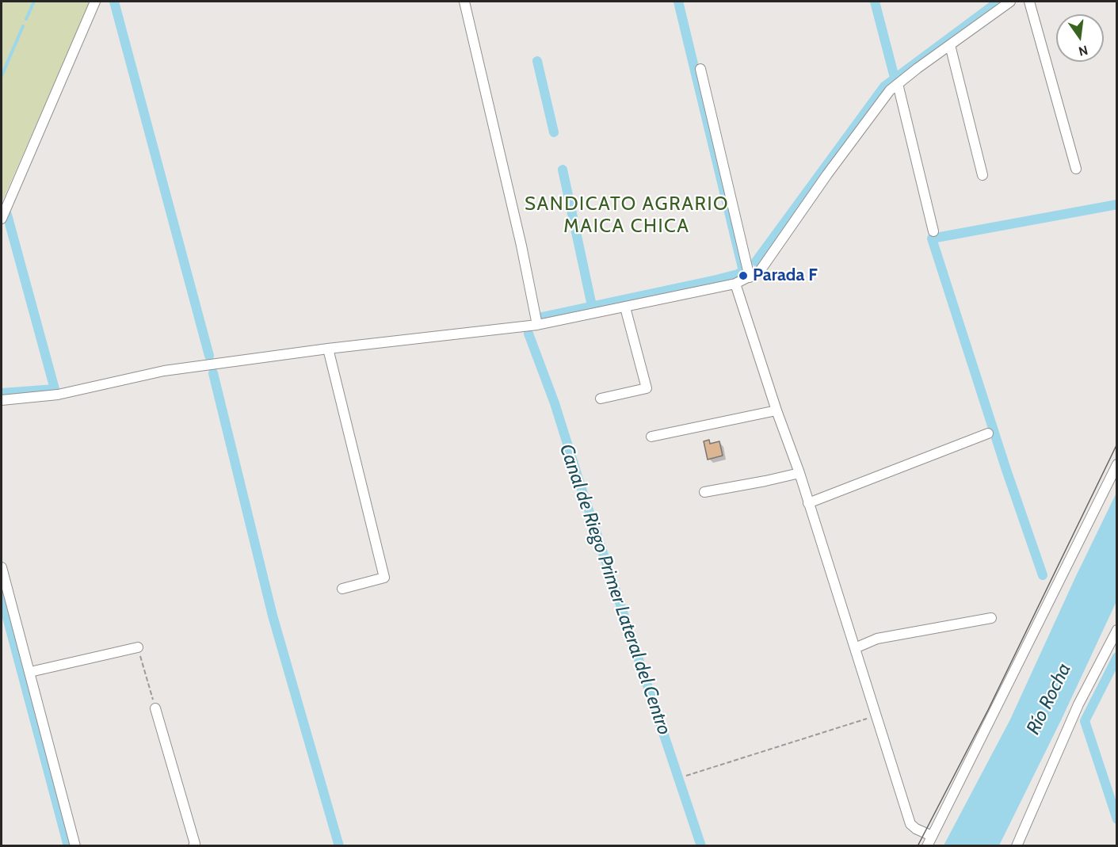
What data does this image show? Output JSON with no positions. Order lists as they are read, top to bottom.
{
  "districts": ["SANDICATO AGRARIO MAICA CHICA"],
  "water": ["Canal de Riego Primer Lateral del Centro", "Río Rocha"],
  "places": ["Parada F"],
  "north": "bottom"
}
